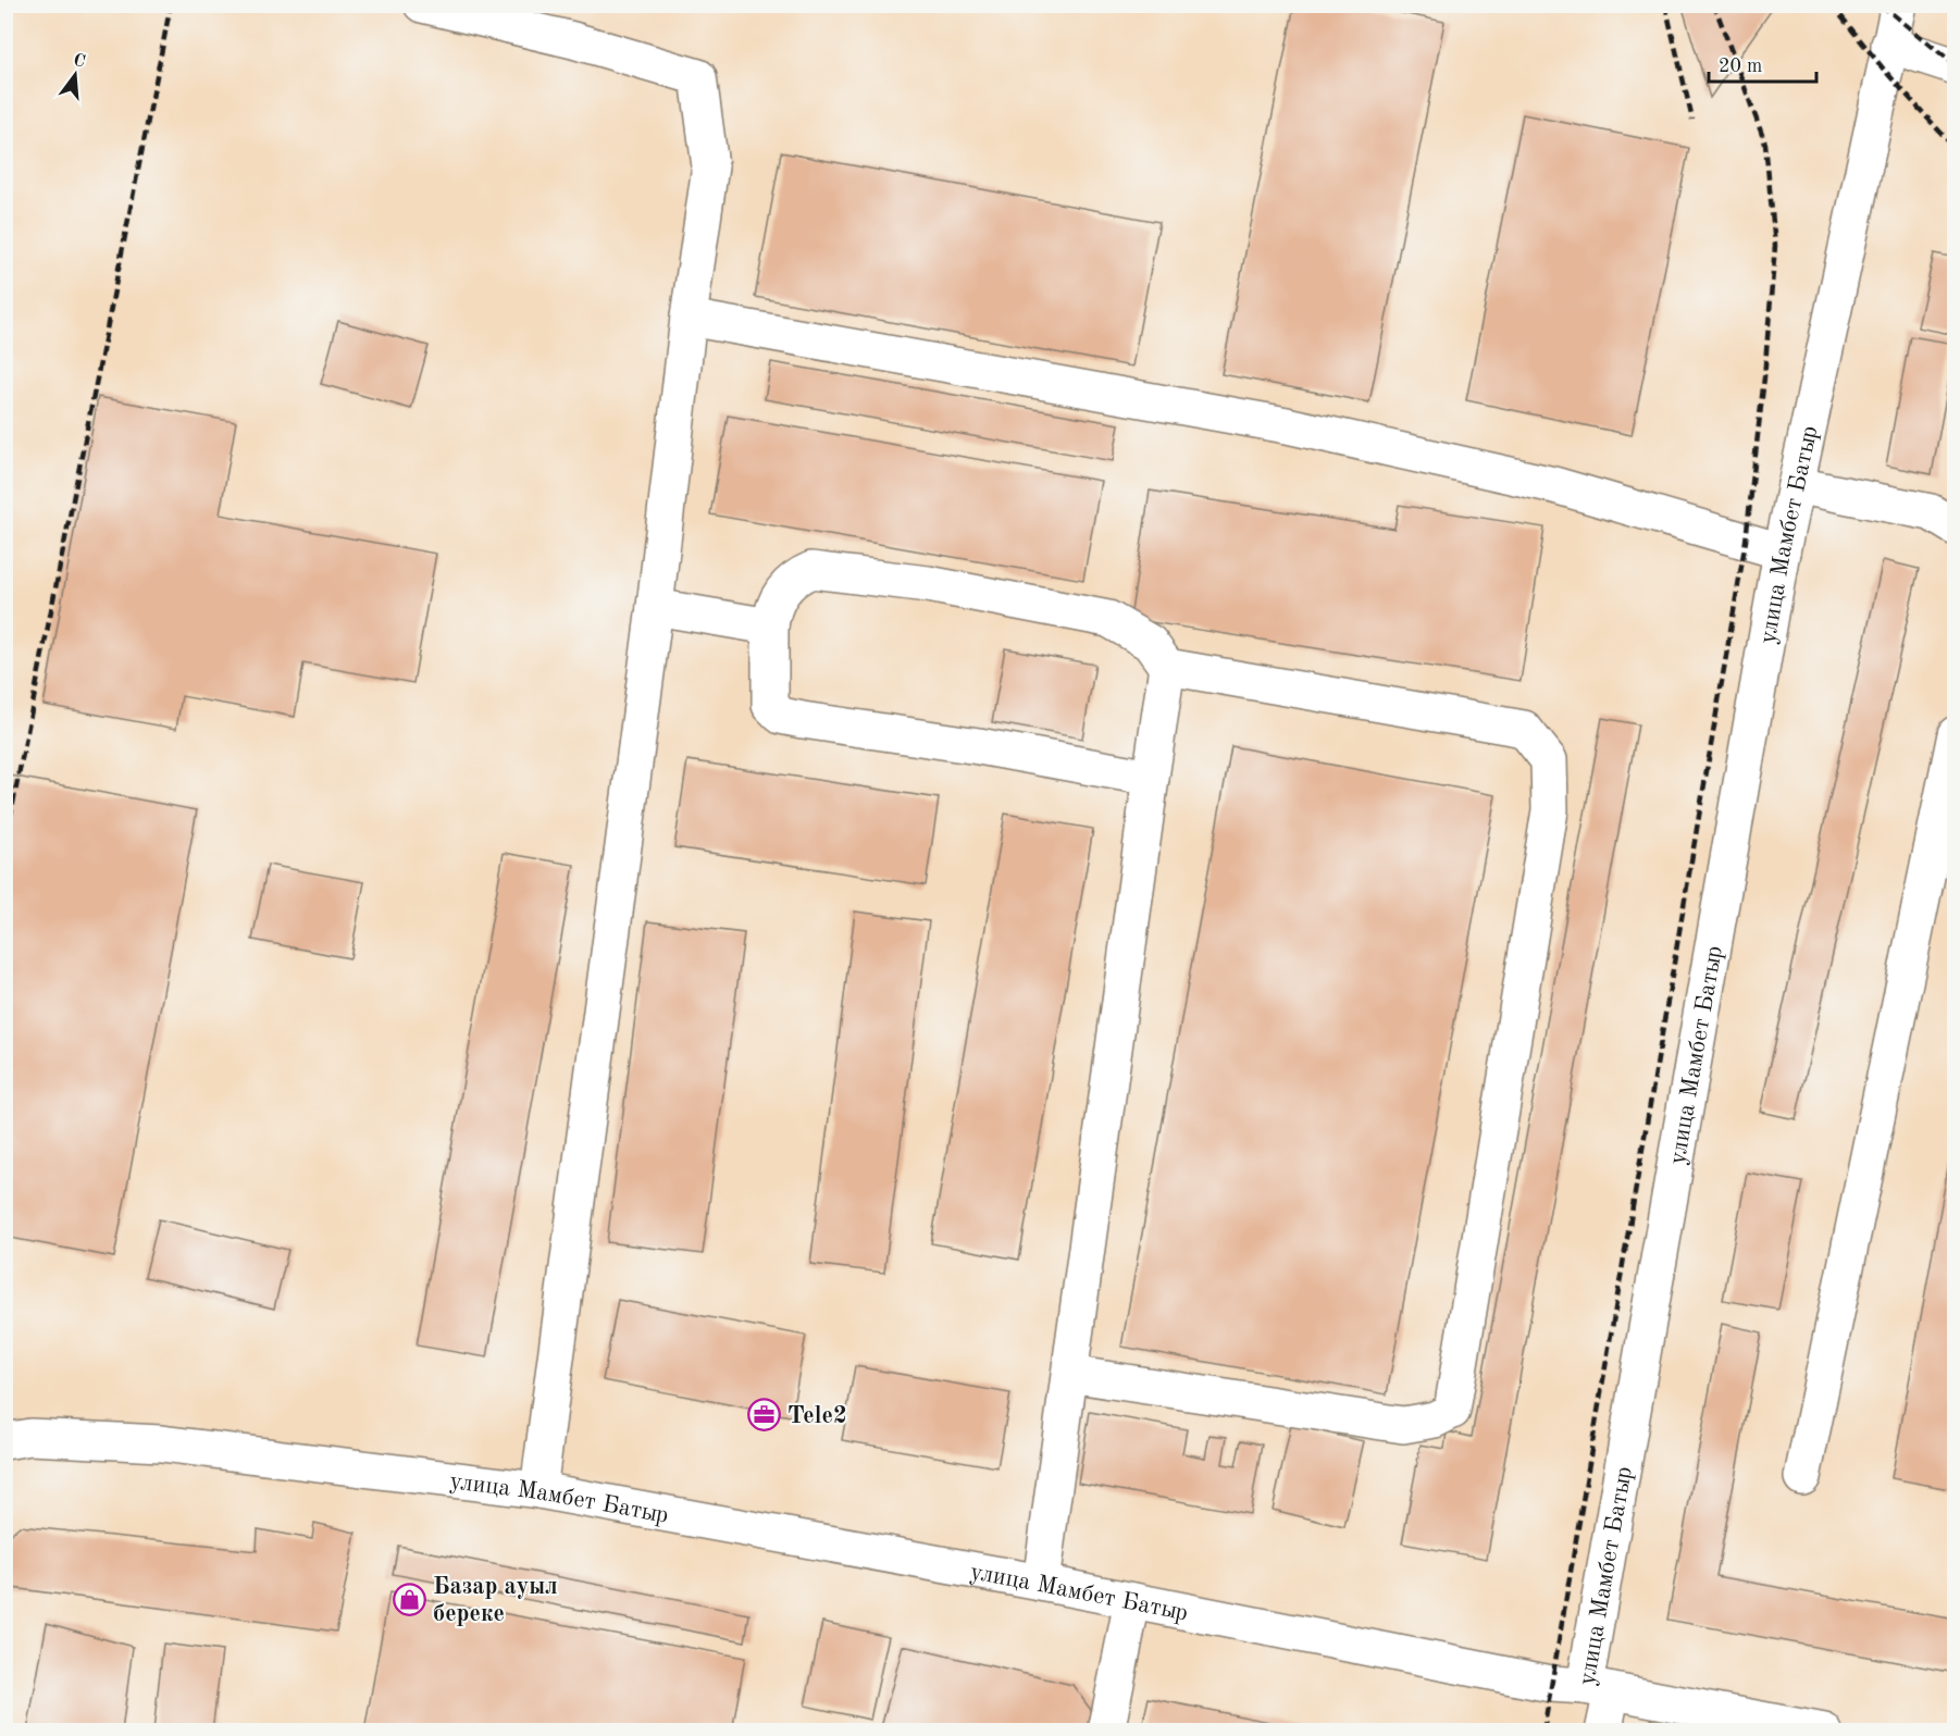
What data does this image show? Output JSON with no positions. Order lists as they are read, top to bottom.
{
  "streets": {
    "main road": ["улица Мамбет Батыр"]
  },
  "places": {
    "office": ["Tele2"],
    "shop": ["Базар ауыл береке"]
  },
  "scale_bar": "20 m",
  "north": "top"
}
